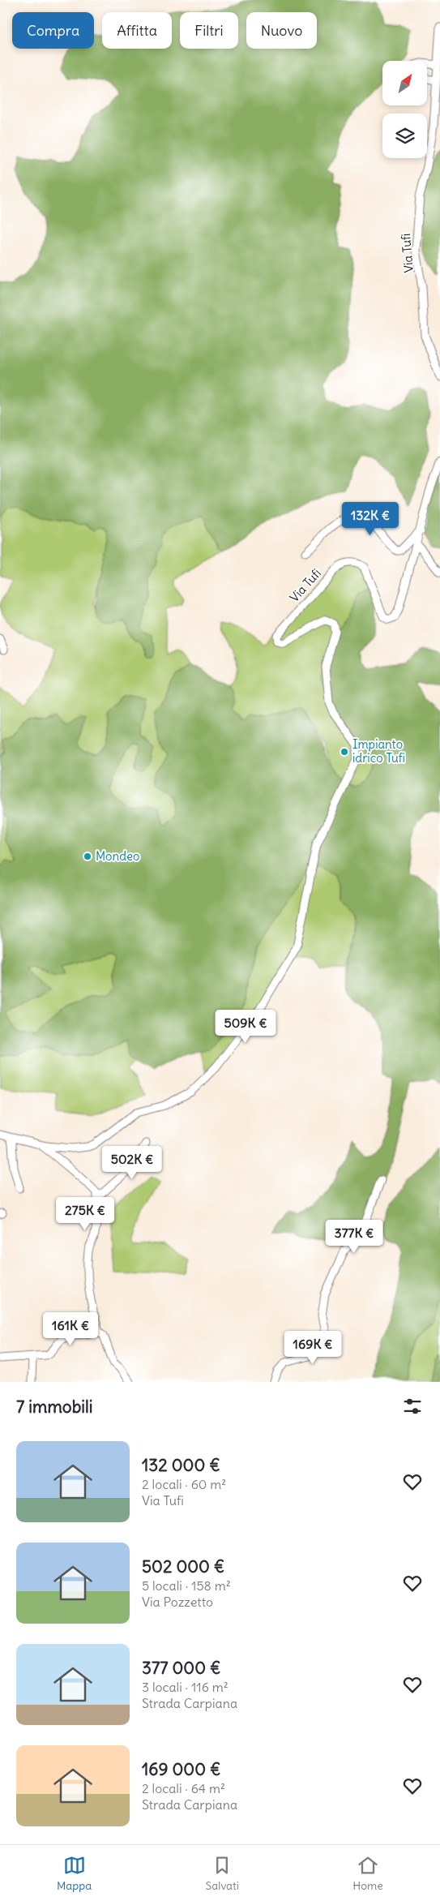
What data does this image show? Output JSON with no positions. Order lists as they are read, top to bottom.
{
  "streets": {
    "street": ["Via Tufi"]
  },
  "places": ["Impianto idrico Tufi", "Mondeo"],
  "north": "top right",
  "page": {
    "chip": [
      "Compra",
      "Affitta",
      "Filtri",
      "Nuovo"
    ],
    "price": [
      "132K €",
      "509K €",
      "502K €",
      "275K €",
      "377K €",
      "161K €",
      "169K €"
    ],
    "heading": "7 immobili",
    "list": [
      {
        "name": "132 000 €",
        "note": "2 locali · 60 m² · Via Tufi"
      },
      {
        "name": "502 000 €",
        "note": "5 locali · 158 m² · Via Pozzetto"
      },
      {
        "name": "377 000 €",
        "note": "3 locali · 116 m² · Strada Carpiana"
      },
      {
        "name": "169 000 €",
        "note": "2 locali · 64 m² · Strada Carpiana"
      }
    ],
    "tabs": ["Mappa", "Salvati", "Home"]
  }
}
